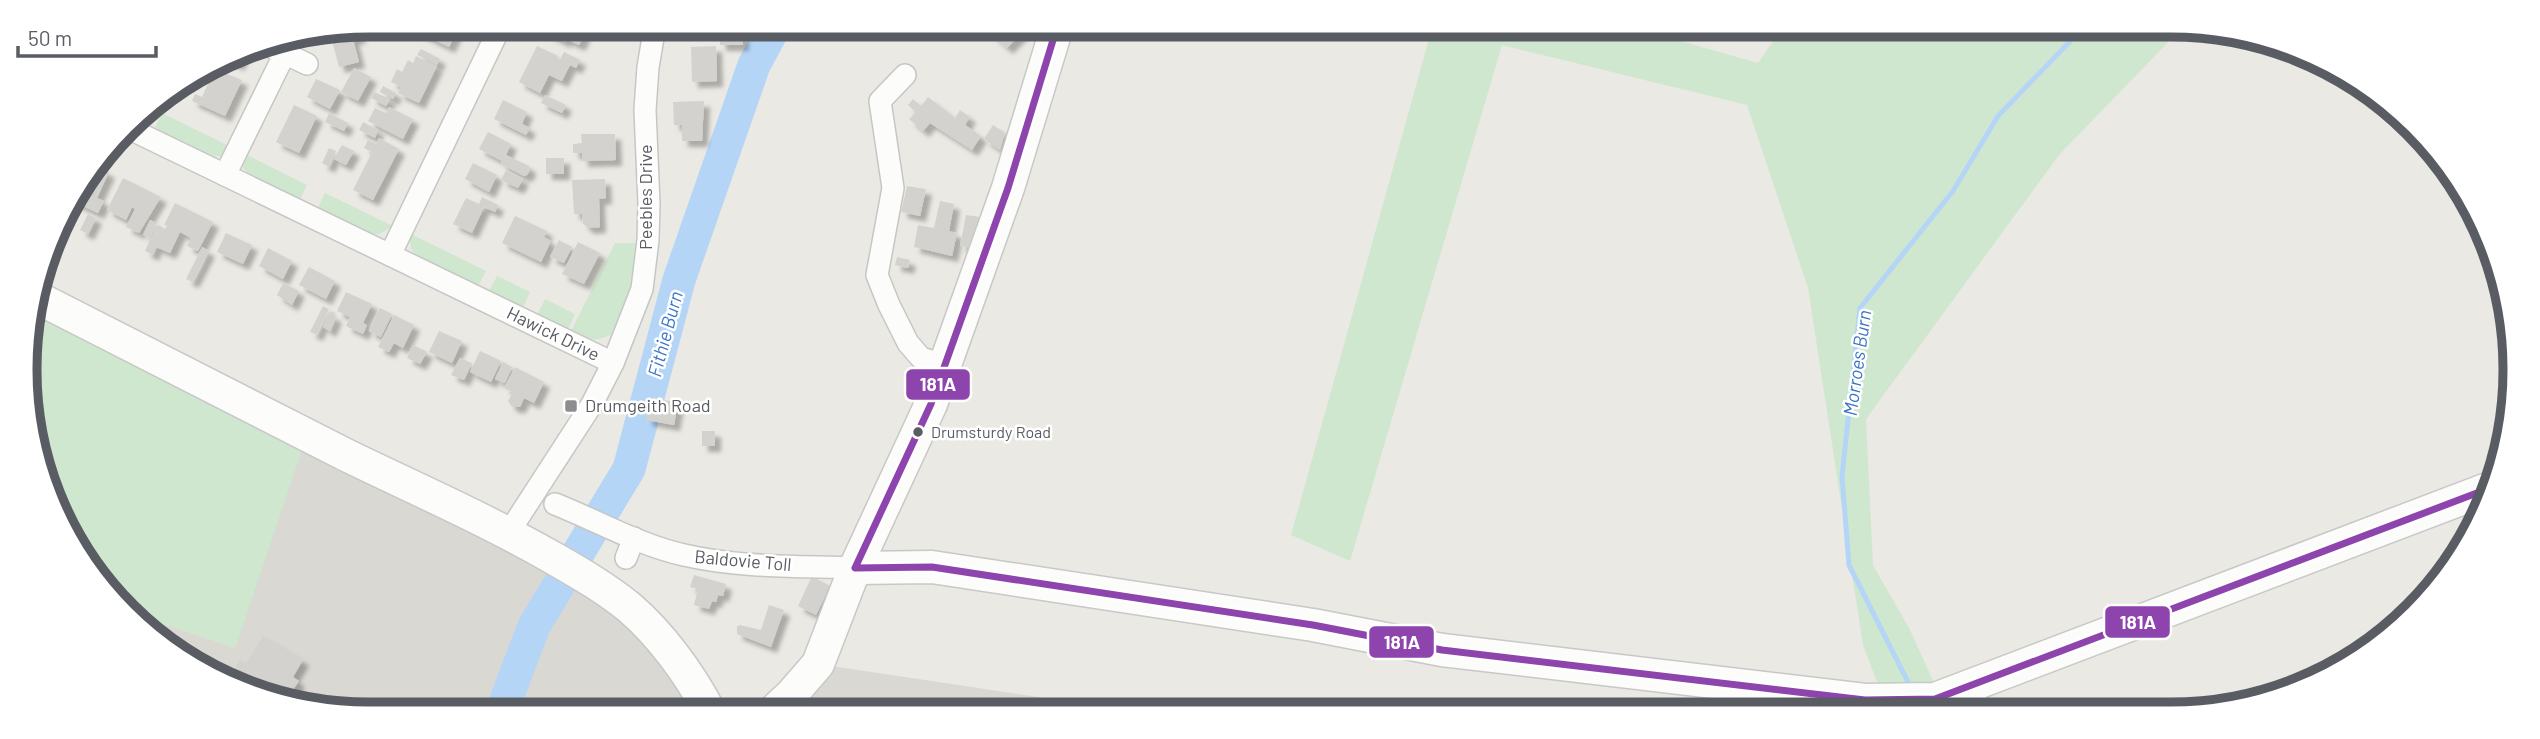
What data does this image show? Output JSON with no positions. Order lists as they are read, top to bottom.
{
  "streets": {
    "street": ["Peebles Drive", "Hawick Drive", "Baldovie Toll"]
  },
  "crossings": [
    ["Peebles Drive", "Hawick Drive"]
  ],
  "water": ["Fithie Burn", "Morroes Burn"],
  "places": {
    "transit": ["Drumgeith Road"],
    "other": ["Drumsturdy Road"]
  },
  "lines": ["transit line 181A"],
  "scale_bar": "50 m"
}
